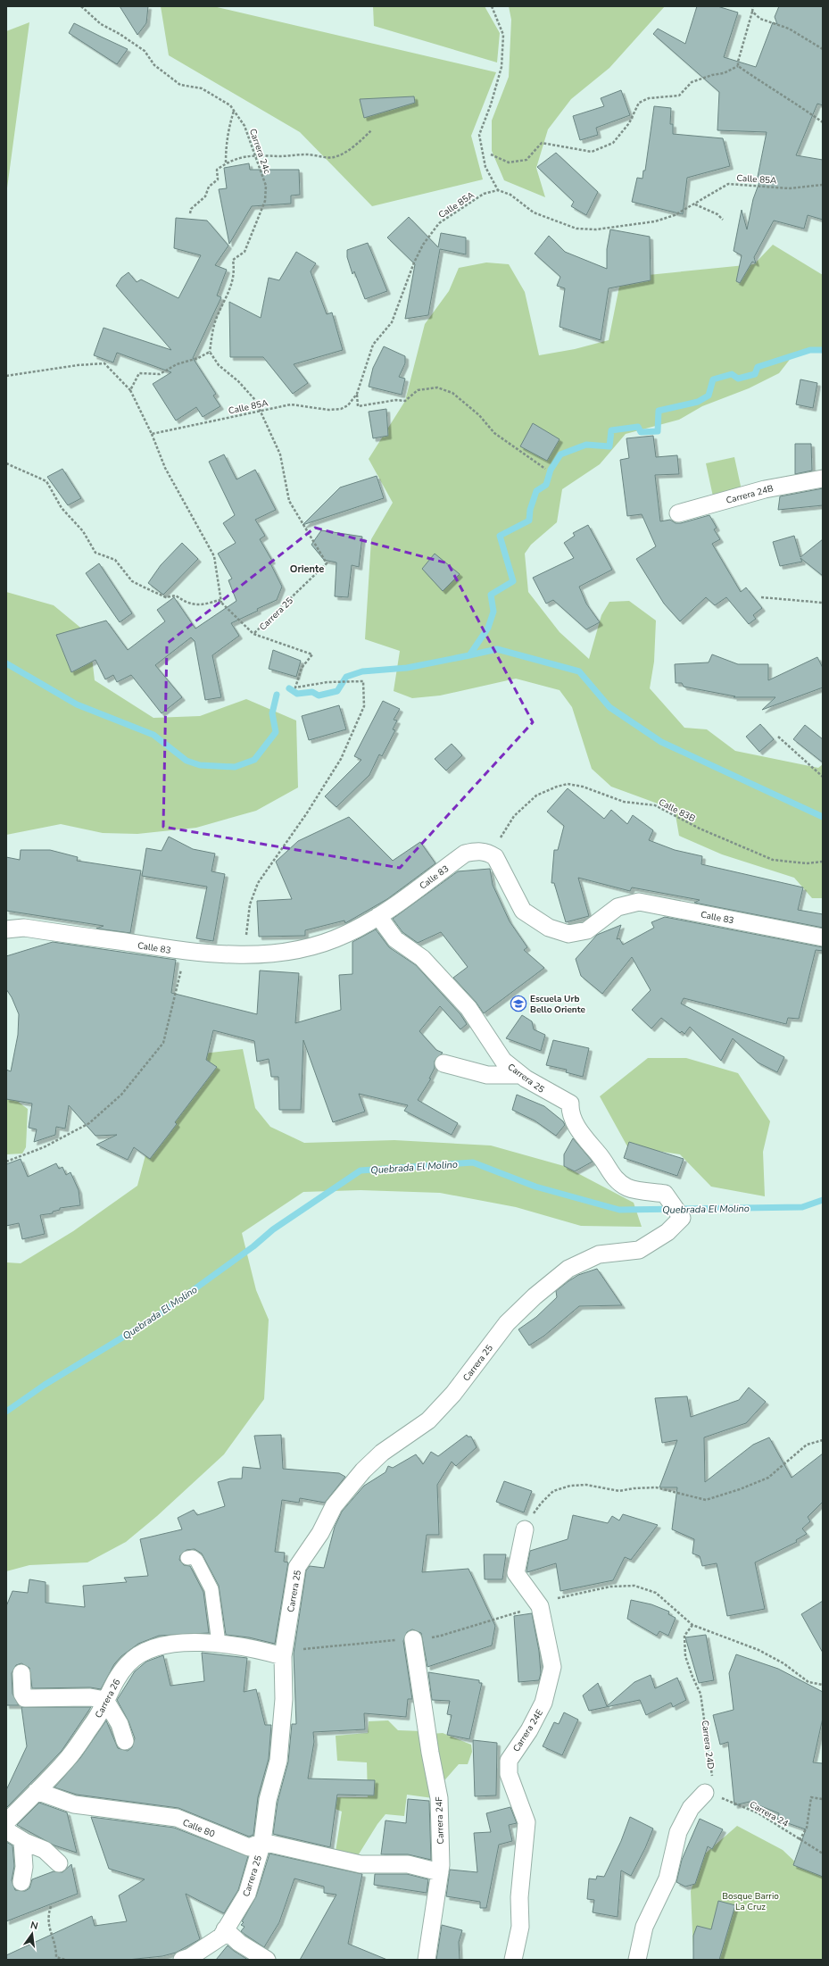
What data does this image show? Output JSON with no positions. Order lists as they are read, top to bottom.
{
  "streets": {
    "street": [
      "Carrera 24B",
      "Carrera 25",
      "Calle 83",
      "Carrera 26",
      "Carrera 24E",
      "Carrera 24F",
      "Calle 80"
    ],
    "path": [
      "Carrera 24c",
      "Calle 85A",
      "Calle 83B",
      "Carrera 24D",
      "Carrera 24"
    ]
  },
  "crossings": [
    ["Carrera 24c", "Carrera 25"],
    ["Calle 85A", "Carrera 25"],
    ["Carrera 25", "Calle 83"],
    ["Carrera 25", "Carrera 26"],
    ["Carrera 25", "Calle 80"],
    ["Calle 83B", "Calle 83"],
    ["Carrera 26", "Calle 80"],
    ["Carrera 24D", "Carrera 24"],
    ["Carrera 24F", "Calle 80"]
  ],
  "districts": ["Oriente"],
  "water": ["Quebrada El Molino"],
  "parks": ["Bosque Barrio La Cruz"],
  "places": {
    "school or university": ["Escuela Urb Bello Oriente"]
  },
  "north": "top"
}
